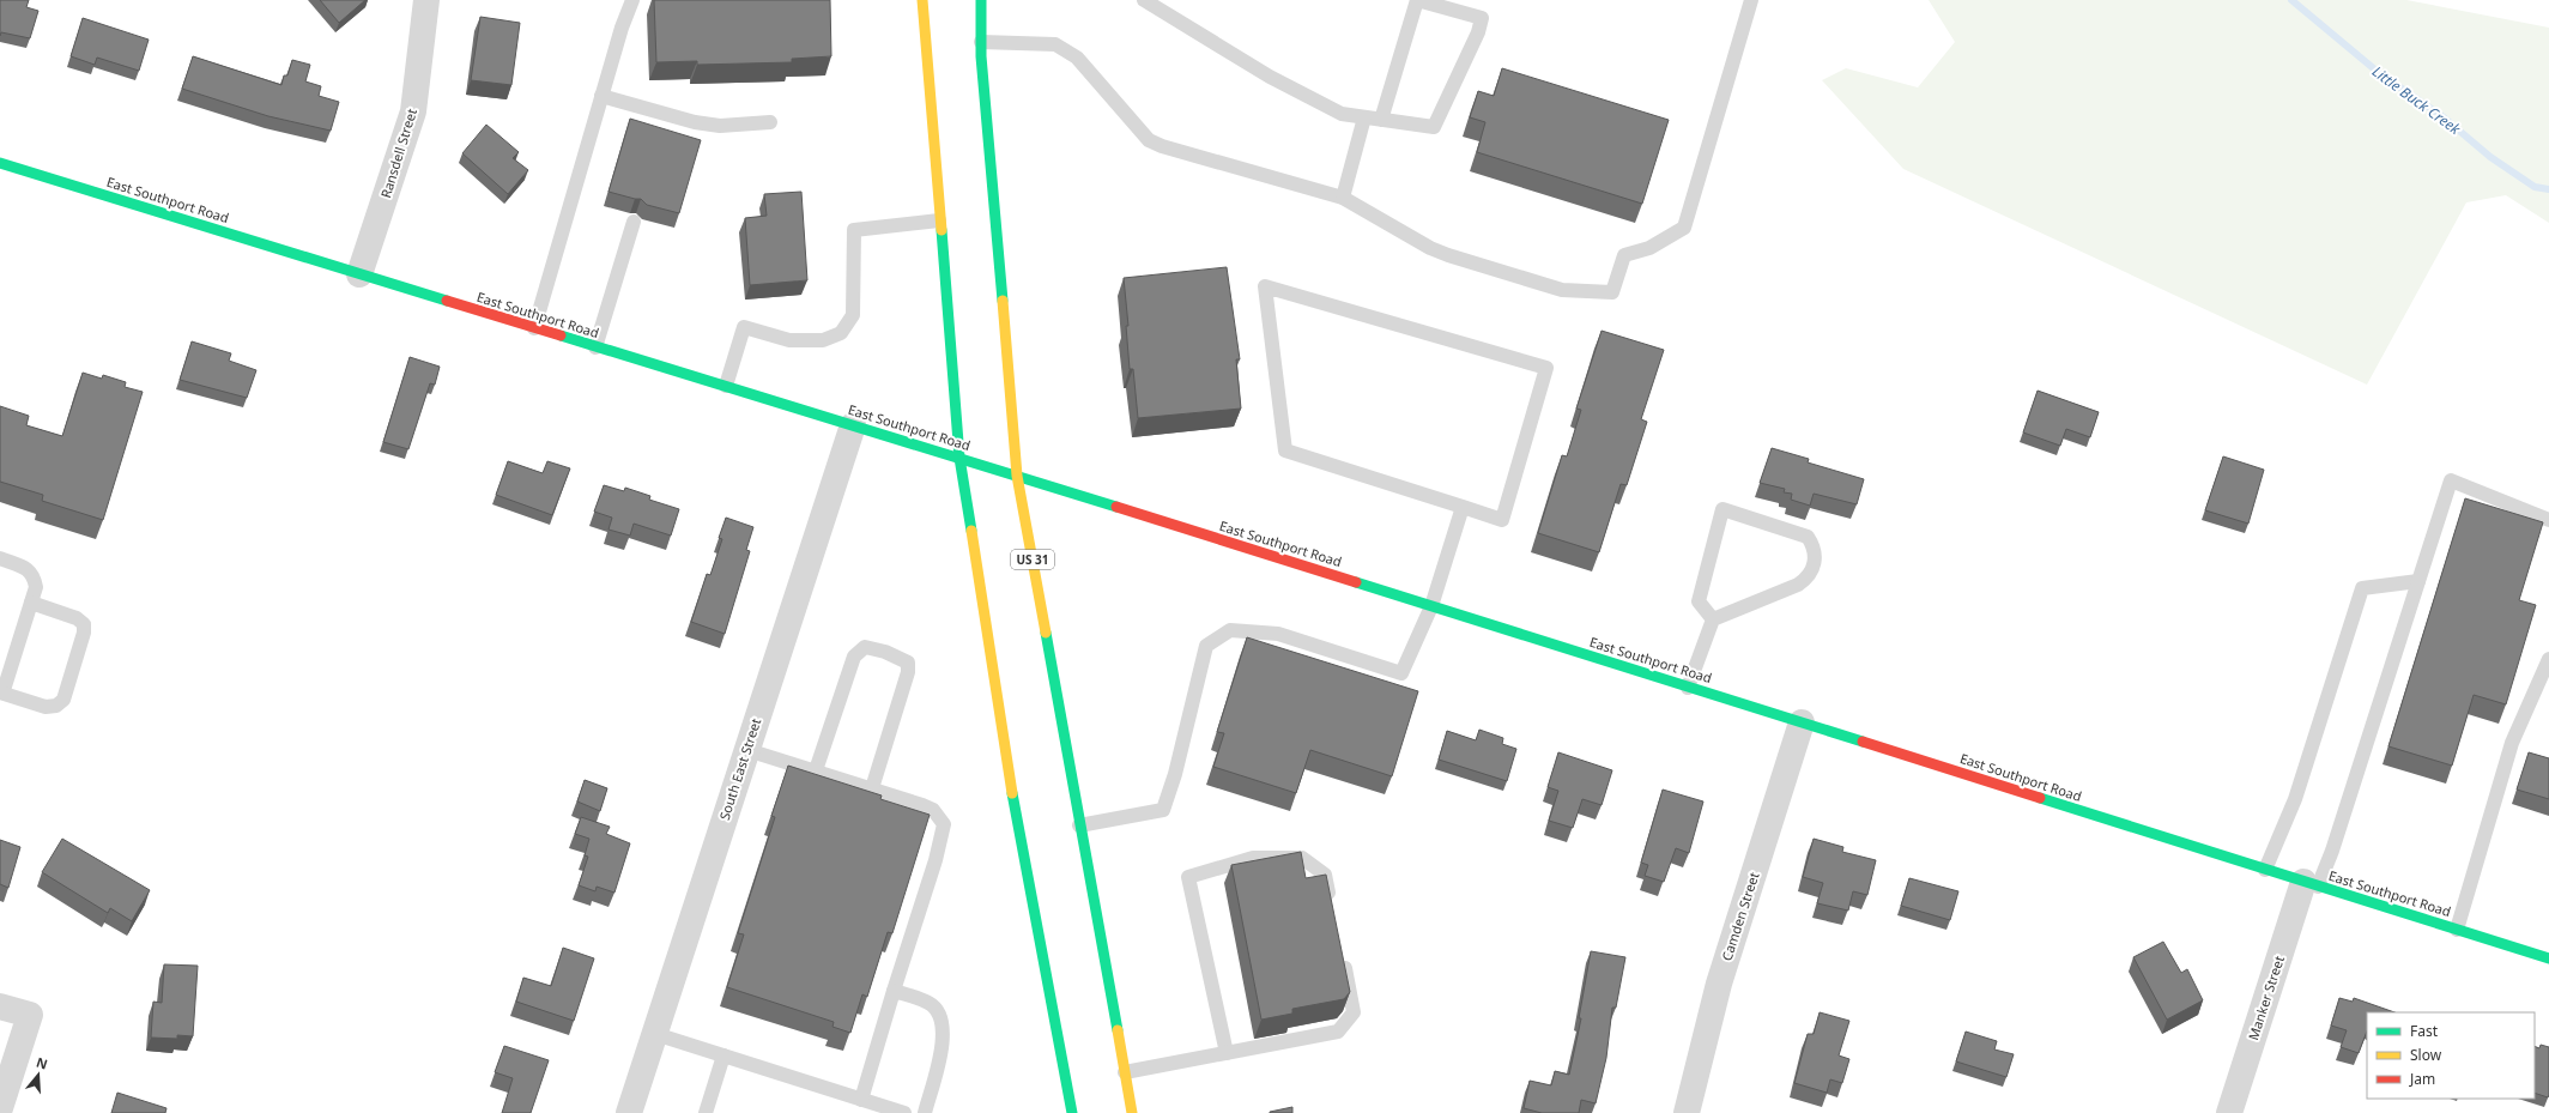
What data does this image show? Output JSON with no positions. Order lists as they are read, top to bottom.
{
  "streets": {
    "main road": ["East Southport Road", "US 31"],
    "street": [
      "Ransdell Street",
      "South East Street",
      "Camden Street",
      "Manker Street"
    ]
  },
  "crossings": [
    ["Ransdell Street", "East Southport Road"],
    ["East Southport Road", "US 31"],
    ["East Southport Road", "South East Street"],
    ["East Southport Road", "Camden Street"],
    ["East Southport Road", "Manker Street"]
  ],
  "water": ["Little Buck Creek"],
  "legend": ["Fast", "Slow", "Jam"],
  "north": "top"
}
